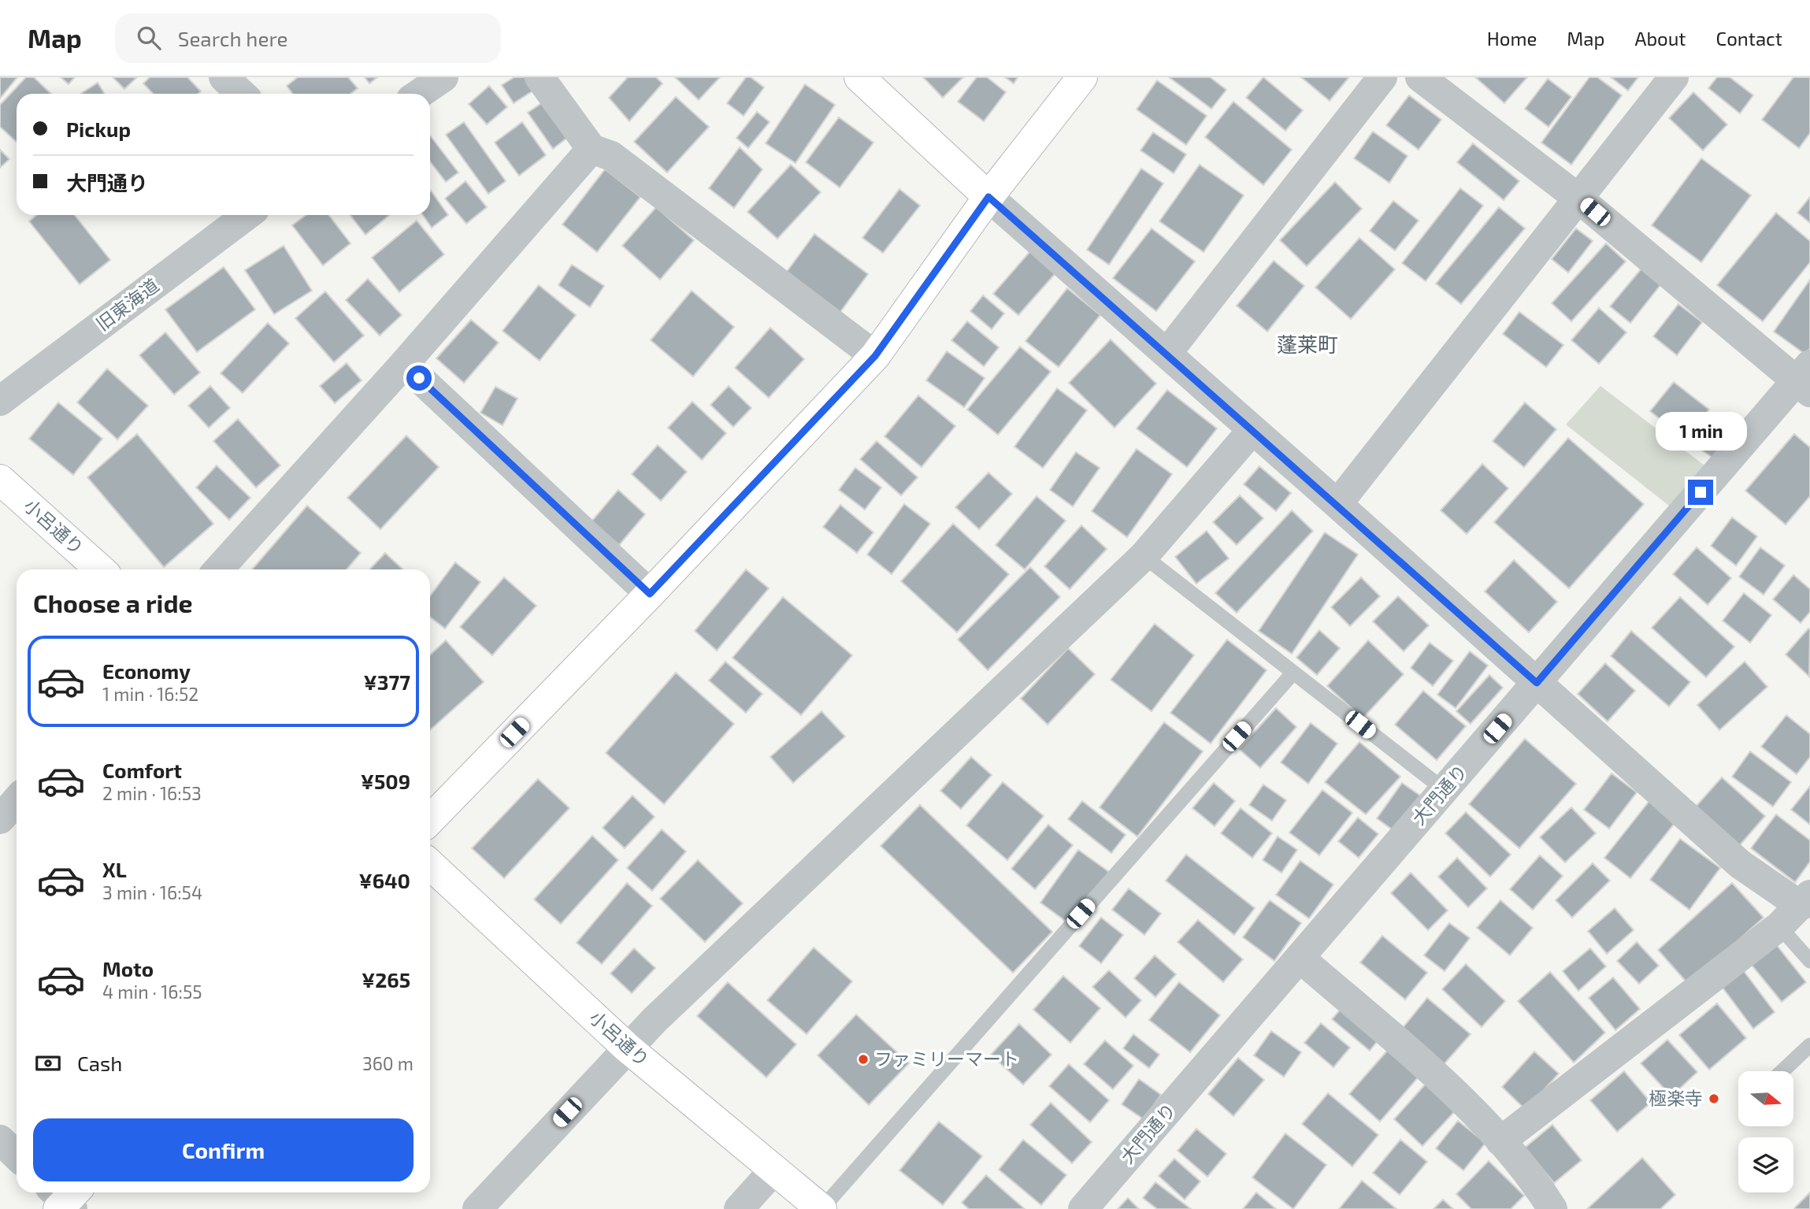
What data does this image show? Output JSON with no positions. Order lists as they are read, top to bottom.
{
  "streets": {
    "street": ["旧東海道", "小呂通り", "大門通り"]
  },
  "districts": ["蓬莱町"],
  "places": ["ファミリーマート", "極楽寺"],
  "north": "right",
  "page": {
    "header": "Map",
    "search": "Search here",
    "nav": [
      "Home",
      "Map",
      "About",
      "Contact"
    ],
    "banner": ["Pickup", "大門通り"],
    "bubble": "1 min",
    "heading": "Choose a ride",
    "list": [
      {
        "name": "Economy",
        "note": "1 min · 16:52",
        "value": "¥377"
      },
      {
        "name": "Comfort",
        "note": "2 min · 16:53",
        "value": "¥509"
      },
      {
        "name": "XL",
        "note": "3 min · 16:54",
        "value": "¥640"
      },
      {
        "name": "Moto",
        "note": "4 min · 16:55",
        "value": "¥265"
      }
    ],
    "pay": ["Cash", "360 m"],
    "buttons": "Confirm"
  }
}
